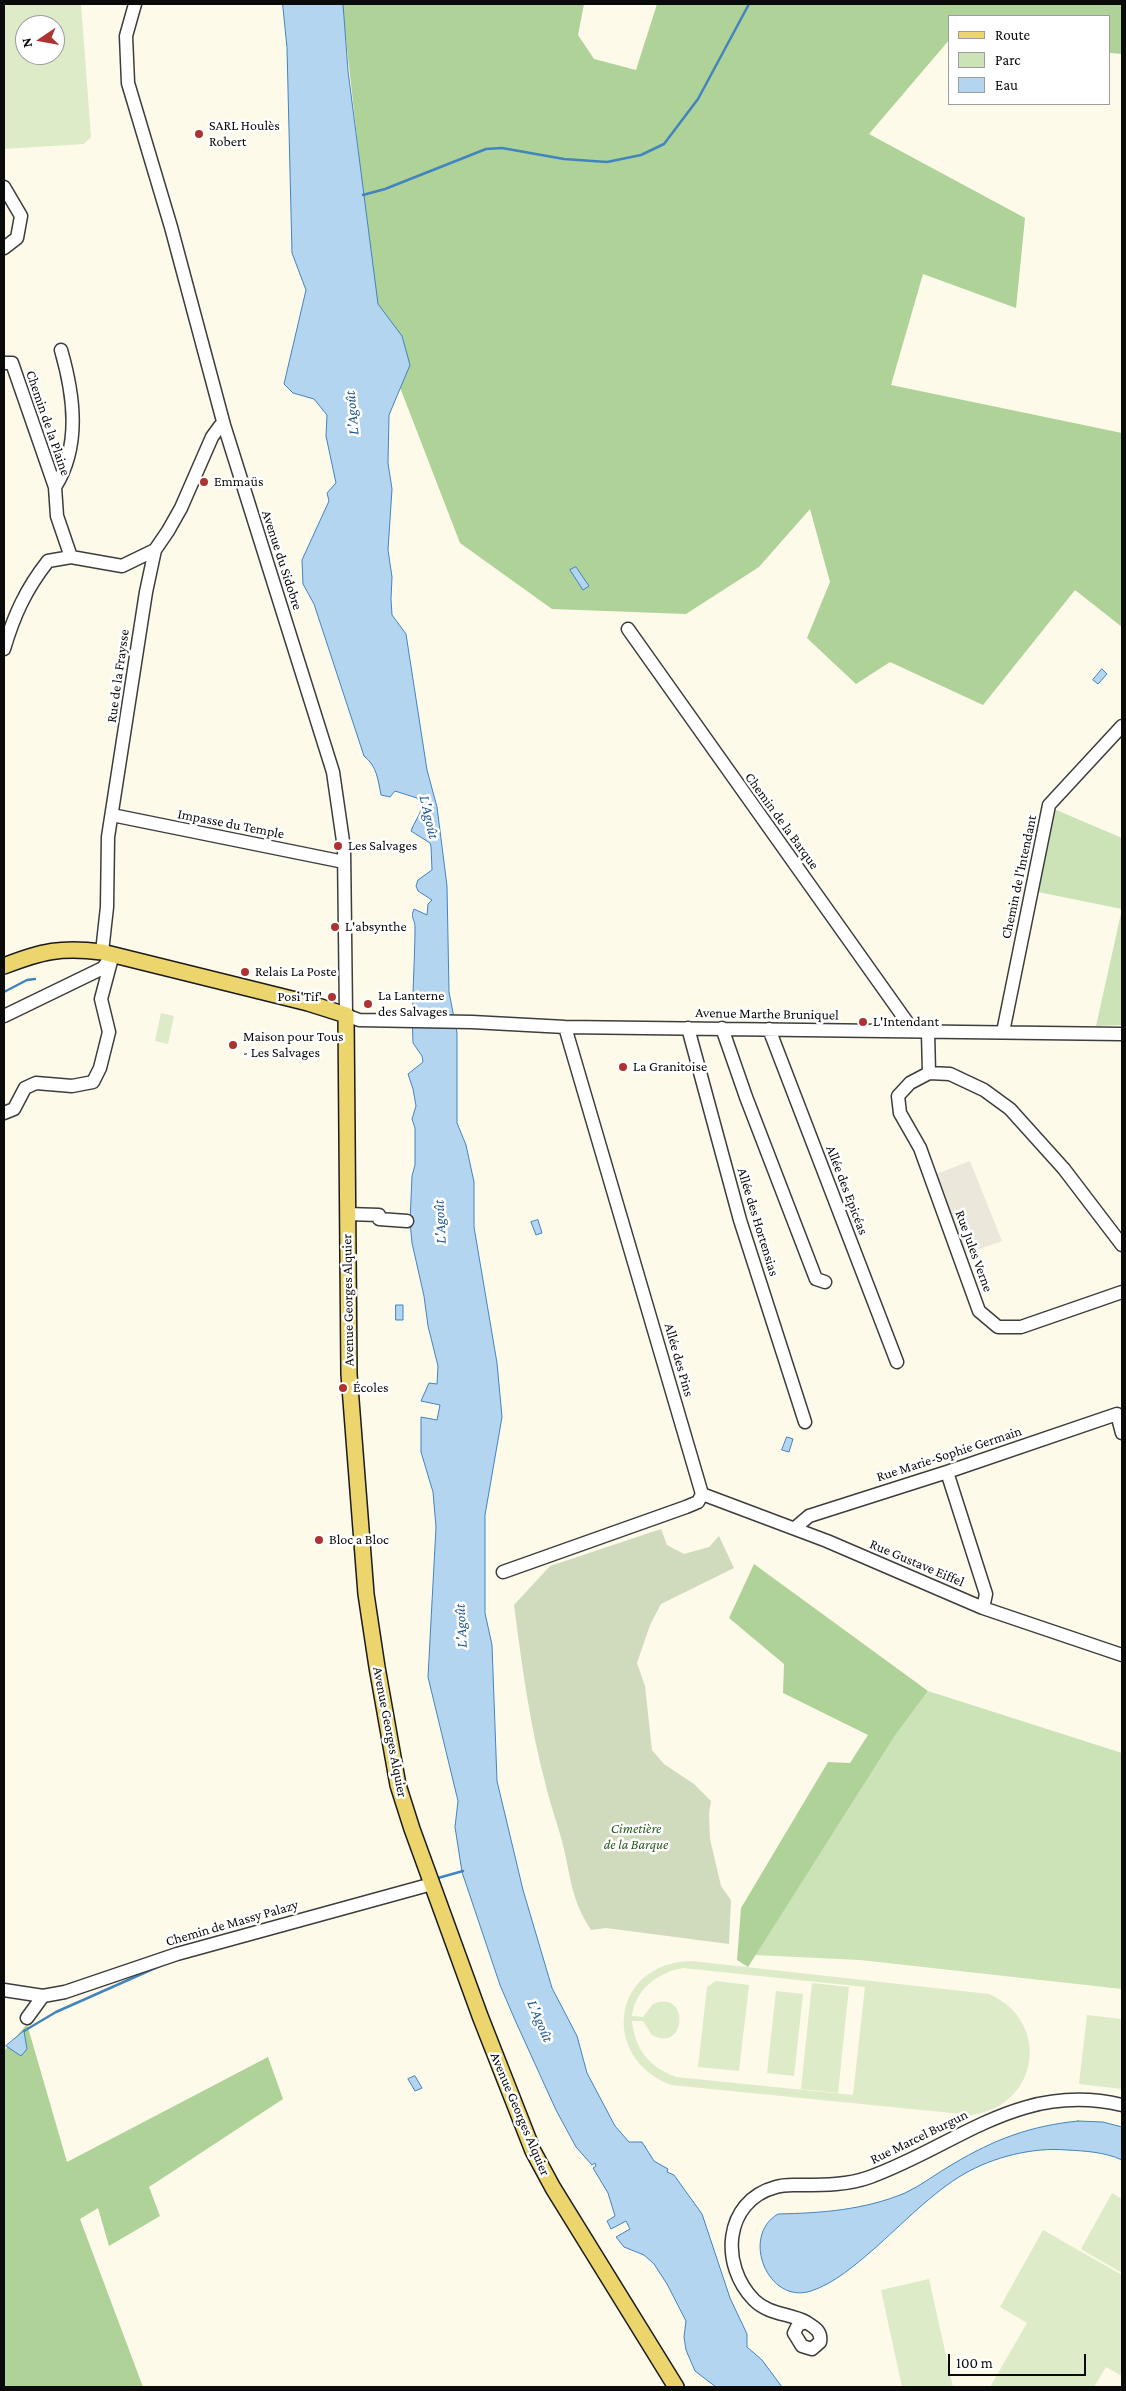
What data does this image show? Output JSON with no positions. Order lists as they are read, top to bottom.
{
  "streets": {
    "main road": ["Avenue Georges Alquier"],
    "street": [
      "Chemin de la Plaine",
      "Avenue du Sidobre",
      "Rue de la Fraysse",
      "Chemin de la Barque",
      "Impasse du Temple",
      "Chemin de l'Intendant",
      "Avenue Marthe Bruniquel",
      "Allée des Epicéas",
      "Allée des Hortensias",
      "Rue Jules Verne",
      "Allée des Pins",
      "Rue Marie-Sophie Germain",
      "Rue Gustave Eiffel",
      "Chemin de Massy Palazy",
      "Rue Marcel Burgun"
    ]
  },
  "crossings": [
    ["Avenue du Sidobre", "Rue de la Fraysse"],
    ["Avenue du Sidobre", "Impasse du Temple"],
    ["Avenue du Sidobre", "Avenue Marthe Bruniquel"],
    ["Avenue du Sidobre", "Avenue Georges Alquier"],
    ["Rue de la Fraysse", "Impasse du Temple"],
    ["Chemin de la Barque", "Avenue Marthe Bruniquel"],
    ["Chemin de l'Intendant", "Avenue Marthe Bruniquel"],
    ["Avenue Marthe Bruniquel", "Allée des Epicéas"],
    ["Avenue Marthe Bruniquel", "Allée des Hortensias"],
    ["Avenue Marthe Bruniquel", "Avenue Georges Alquier"],
    ["Avenue Marthe Bruniquel", "Allée des Pins"],
    ["Avenue Georges Alquier", "Chemin de Massy Palazy"],
    ["Allée des Pins", "Rue Gustave Eiffel"],
    ["Rue Marie-Sophie Germain", "Rue Gustave Eiffel"]
  ],
  "water": ["L'Agoût"],
  "parks": ["Cimetière de la Barque"],
  "places": [
    "SARL Houlès Robert",
    "Emmaüs",
    "Les Salvages",
    "L'absynthe",
    "Relais La Poste",
    "Posi'Tif'",
    "La Lanterne des Salvages",
    "L'Intendant",
    "Maison pour Tous - Les Salvages",
    "La Granitoise",
    "Écoles",
    "Bloc a Bloc"
  ],
  "legend": ["Route", "Parc", "Eau"],
  "scale_bar": "100 m",
  "north": "left"
}
